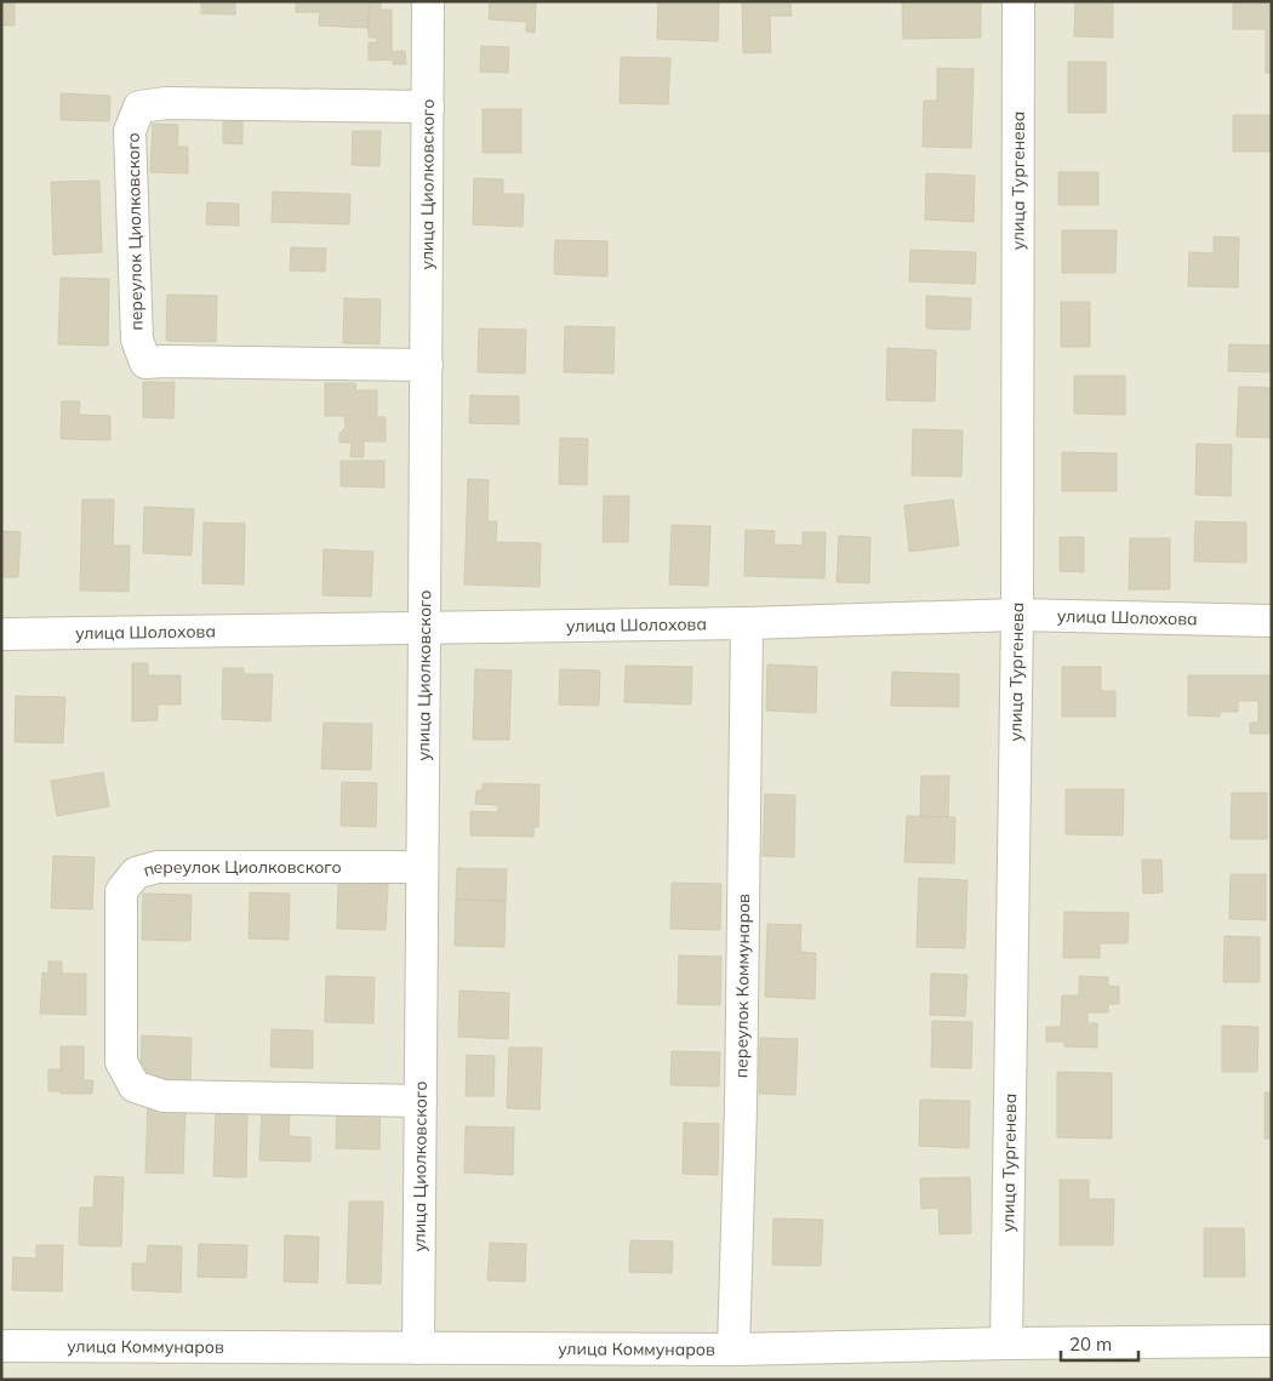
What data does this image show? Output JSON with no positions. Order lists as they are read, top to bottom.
{
  "streets": {
    "street": [
      "улица Тургенева",
      "улица Циолковского",
      "переулок Циолковского",
      "улица Шолохова",
      "переулок Коммунаров",
      "улица Коммунаров"
    ]
  },
  "crossings": [
    ["улица Тургенева", "улица Шолохова"],
    ["улица Тургенева", "улица Коммунаров"],
    ["улица Циолковского", "переулок Циолковского"],
    ["улица Циолковского", "улица Шолохова"],
    ["улица Циолковского", "улица Коммунаров"],
    ["улица Шолохова", "переулок Коммунаров"],
    ["переулок Коммунаров", "улица Коммунаров"]
  ],
  "scale_bar": "20 m"
}
